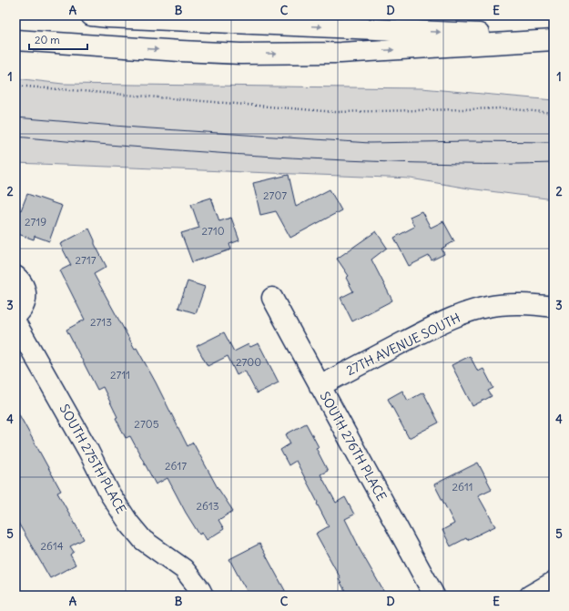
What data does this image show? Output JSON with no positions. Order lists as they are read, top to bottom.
{
  "streets": {
    "main road": ["27TH AVENUE SOUTH", "SOUTH 276TH PLACE", "SOUTH 275TH PLACE"]
  },
  "crossings": [
    ["27TH AVENUE SOUTH", "SOUTH 276TH PLACE"]
  ],
  "house_numbers": [
    "2707",
    "2719",
    "2710",
    "2717",
    "2713",
    "2700",
    "2711",
    "2705",
    "2617",
    "2611",
    "2613",
    "2614"
  ],
  "scale_bar": "20 m",
  "grid": {
    "columns": [
      "A",
      "B",
      "C",
      "D",
      "E"
    ],
    "rows": [
      "1",
      "2",
      "3",
      "4",
      "5"
    ]
  }
}
